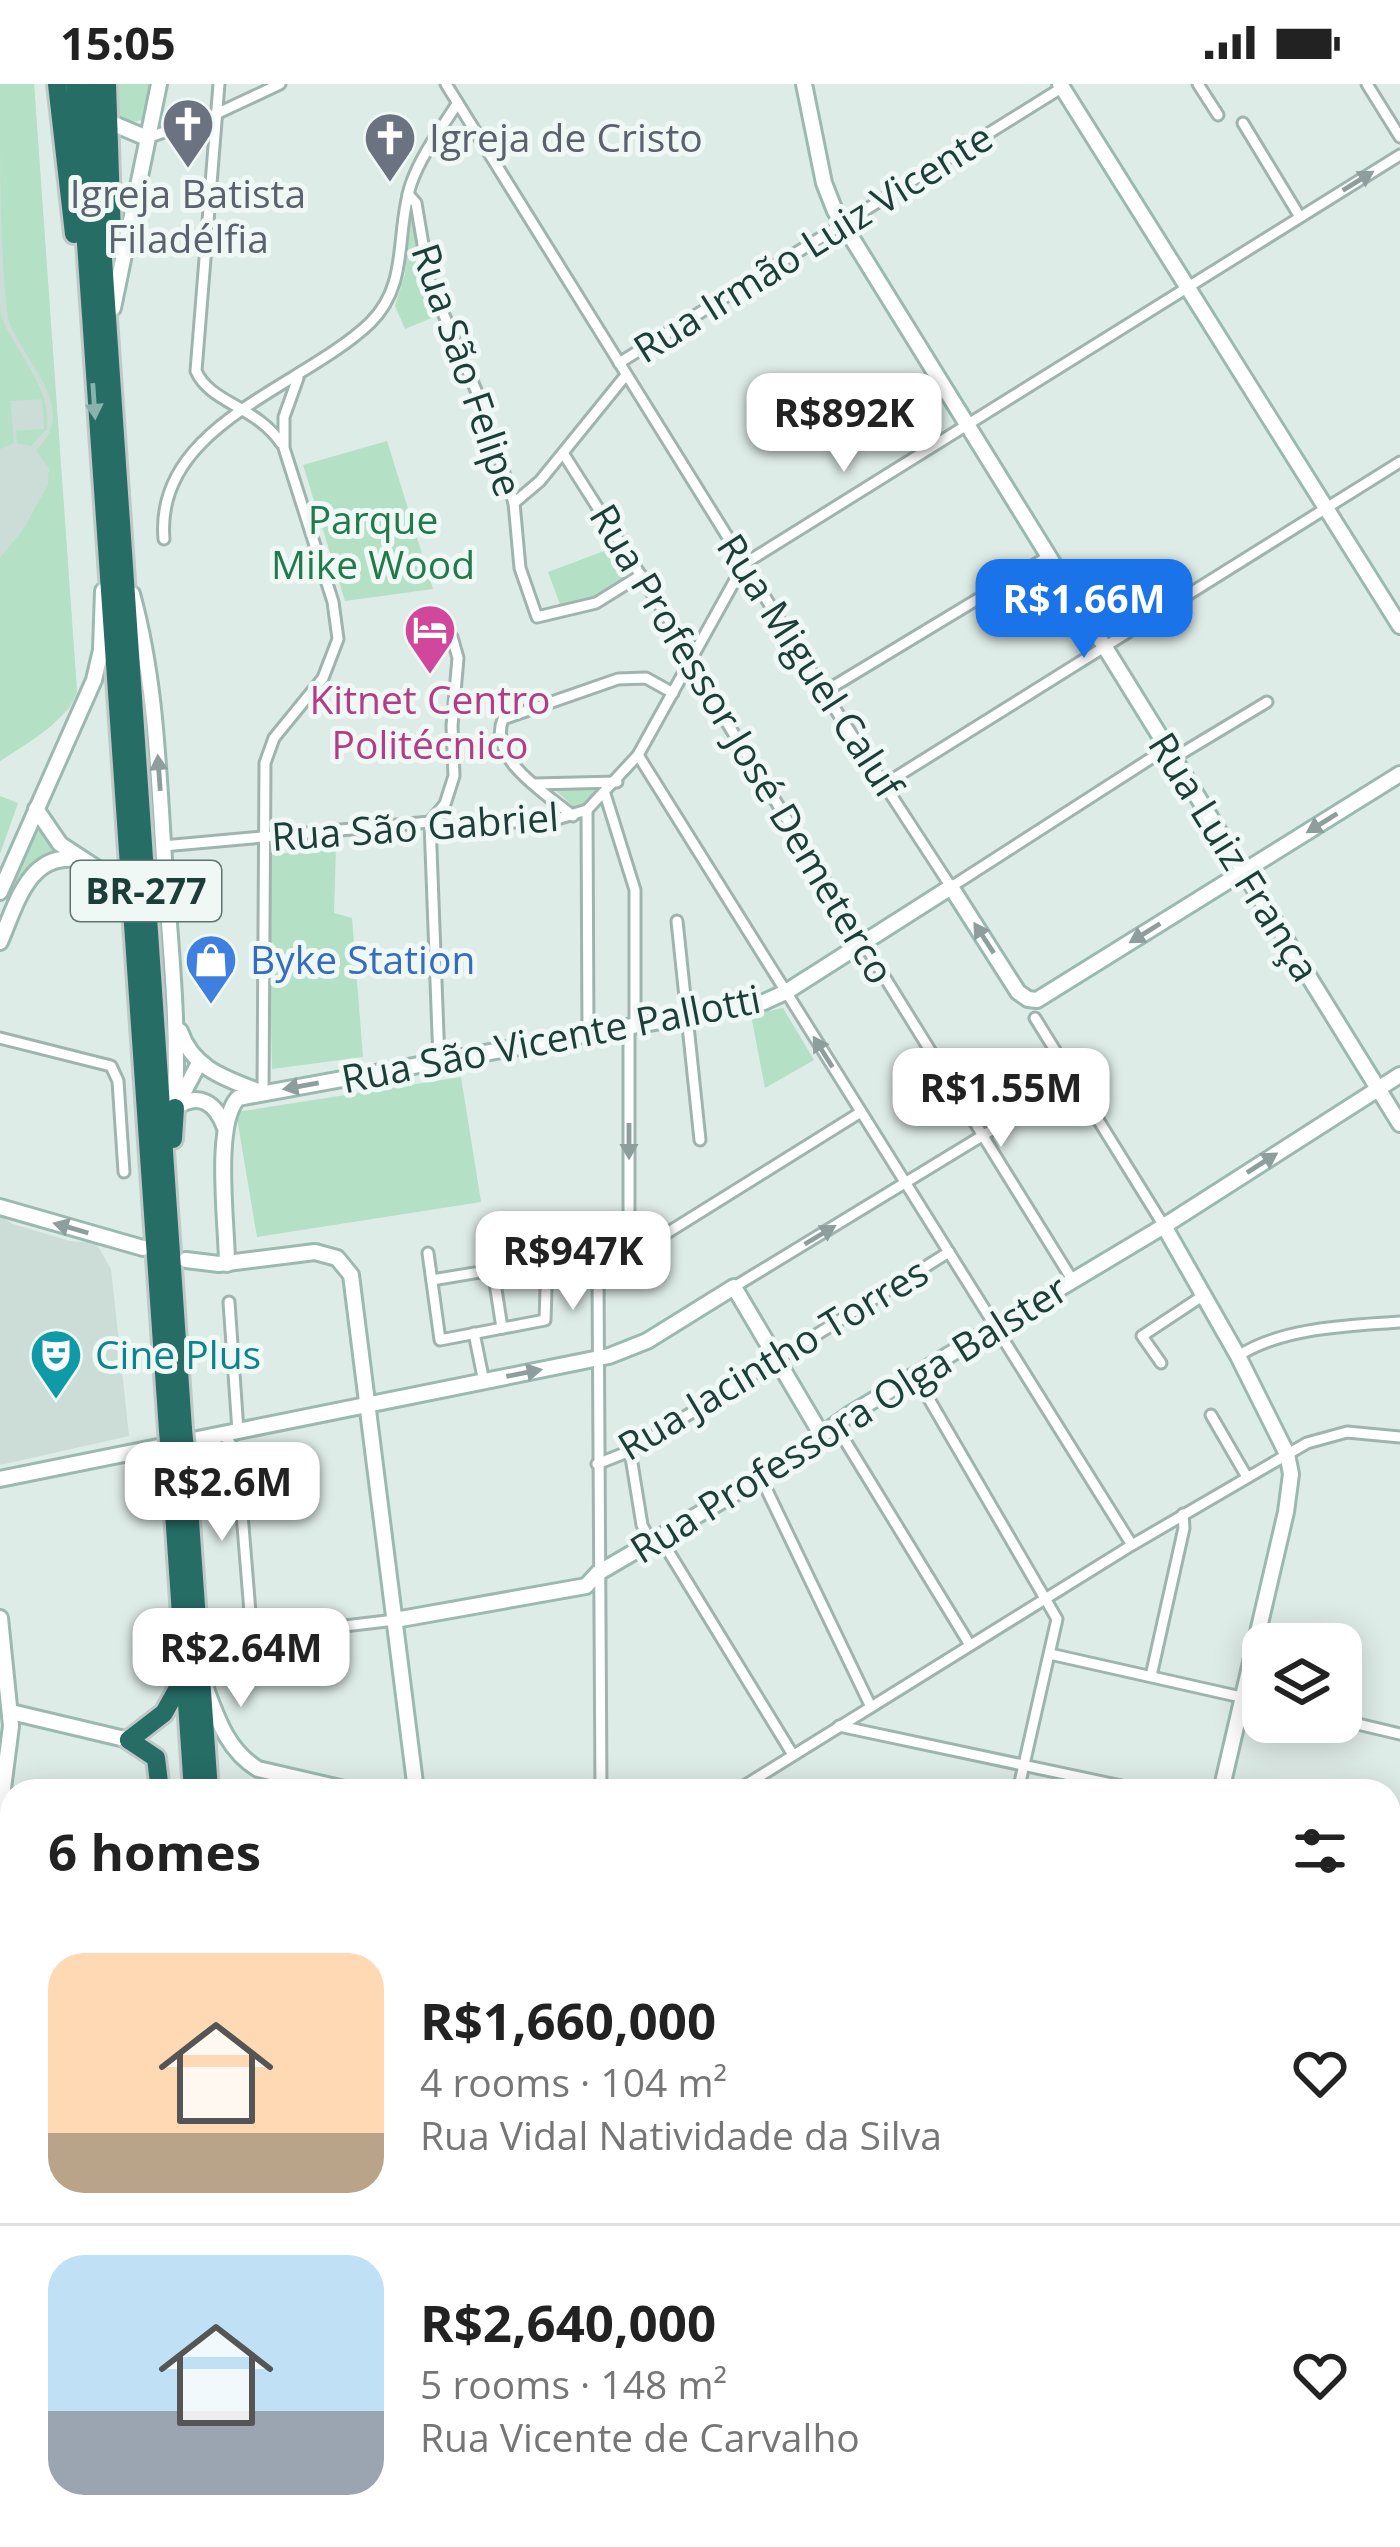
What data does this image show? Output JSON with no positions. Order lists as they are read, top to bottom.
{
  "streets": {
    "highway": ["BR-277"],
    "main road": [
      "Rua Miguel Caluf",
      "Rua Luiz França",
      "Rua São Vicente Pallotti",
      "Rua Professora Olga Balster"
    ],
    "street": [
      "Rua Irmão Luiz Vicente",
      "Rua São Felipe",
      "Rua Professor José Demeterco",
      "Rua São Gabriel",
      "Rua Jacintho Torres"
    ]
  },
  "crossings": [
    ["Rua Irmão Luiz Vicente", "Rua São Felipe"],
    ["Rua Irmão Luiz Vicente", "Rua Miguel Caluf"],
    ["Rua Irmão Luiz Vicente", "Rua Professor José Demeterco"],
    ["Rua Irmão Luiz Vicente", "Rua Luiz França"],
    ["Rua São Felipe", "Rua Professor José Demeterco"],
    ["Rua Miguel Caluf", "Rua São Gabriel"],
    ["Rua Miguel Caluf", "Rua Luiz França"],
    ["Rua Miguel Caluf", "Rua São Vicente Pallotti"],
    ["Rua Professor José Demeterco", "Rua São Gabriel"],
    ["Rua Professor José Demeterco", "Rua São Vicente Pallotti"],
    ["Rua Professor José Demeterco", "Rua Professora Olga Balster"],
    ["Rua Luiz França", "Rua Professora Olga Balster"]
  ],
  "parks": ["Parque Mike Wood"],
  "places": {
    "church": ["Igreja Batista Filadélfia", "Igreja de Cristo"],
    "hotel": ["Kitnet Centro Politécnico"],
    "shop": ["Byke Station"],
    "theatre": ["Cine Plus"]
  },
  "page": {
    "status": "15:05",
    "price": [
      "R$892K",
      "R$1.66M",
      "R$1.55M",
      "R$947K",
      "R$2.6M",
      "R$2.64M"
    ],
    "heading": "6 homes",
    "list": [
      {
        "name": "R$1,660,000",
        "note": "4 rooms · 104 m² · Rua Vidal Natividade da Silva"
      },
      {
        "name": "R$2,640,000",
        "note": "5 rooms · 148 m² · Rua Vicente de Carvalho"
      }
    ]
  }
}
